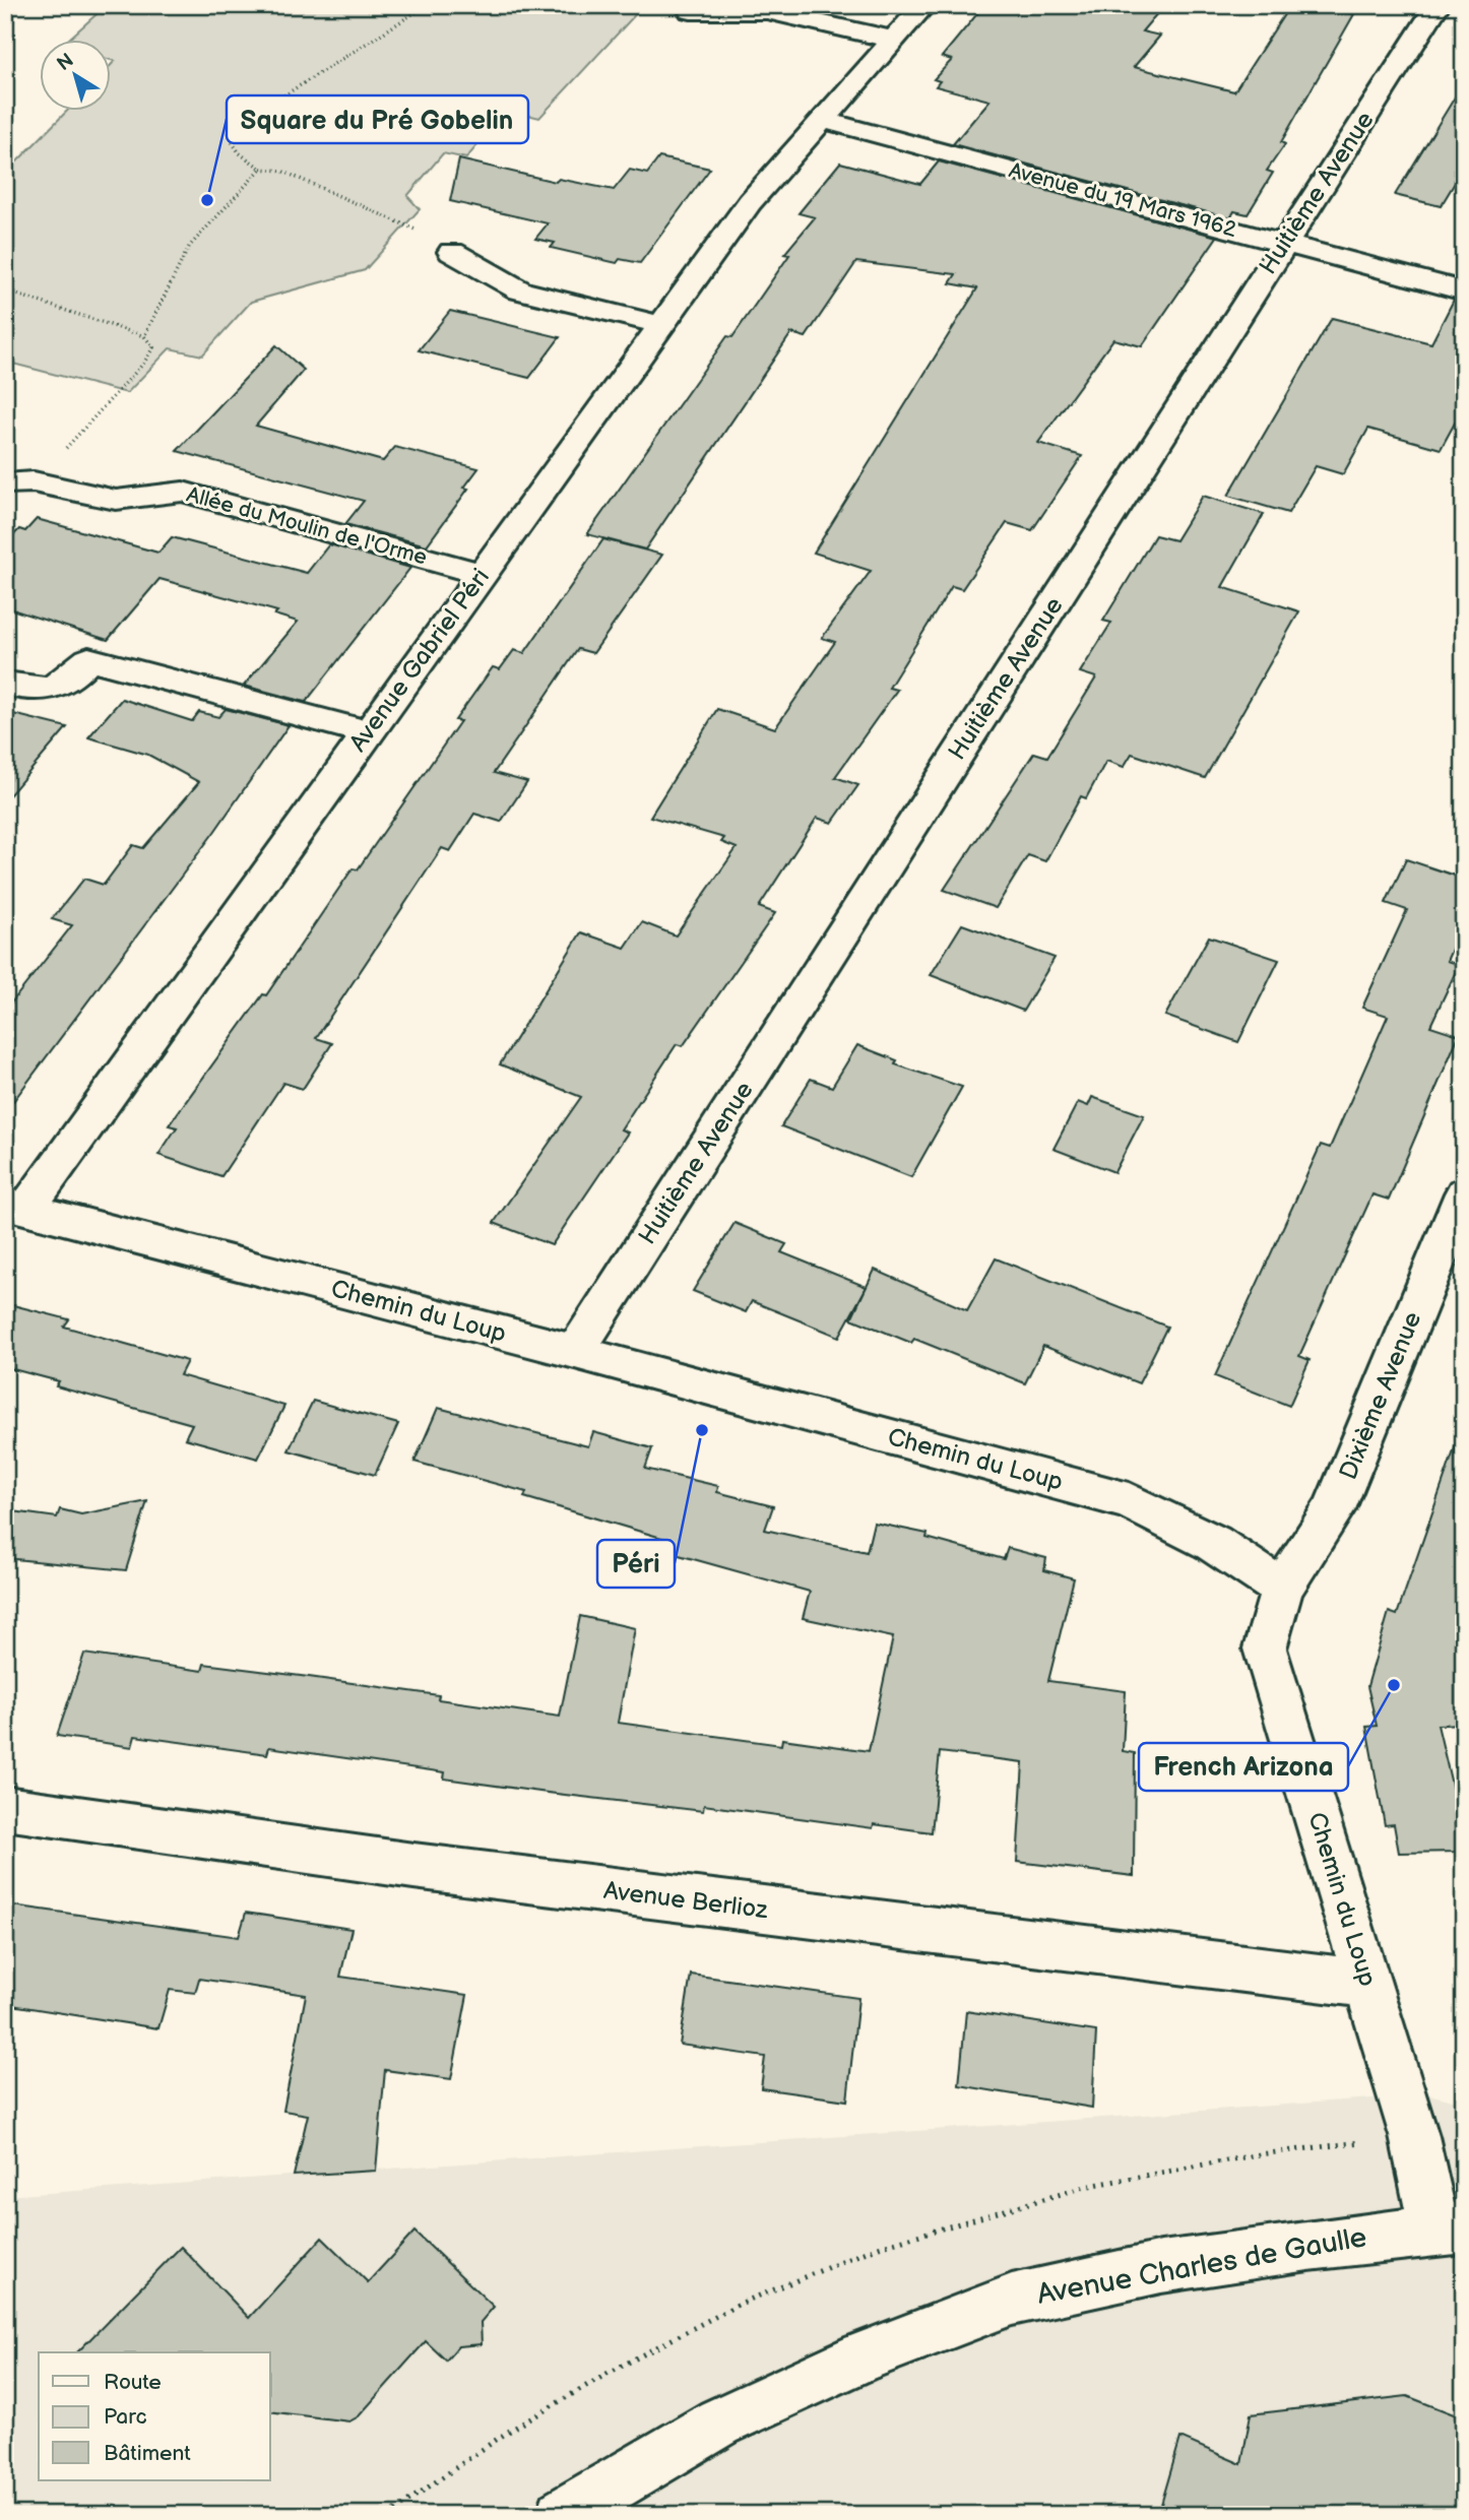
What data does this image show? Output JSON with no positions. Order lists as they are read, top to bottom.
{
  "streets": {
    "street": [
      "Huitième Avenue",
      "Avenue du 19 Mars 1962",
      "Allée du Moulin de l'Orme",
      "Avenue Gabriel Péri",
      "Chemin du Loup",
      "Dixième Avenue",
      "Avenue Berlioz",
      "Avenue Charles de Gaulle"
    ]
  },
  "crossings": [
    ["Huitième Avenue", "Avenue du 19 Mars 1962"],
    ["Huitième Avenue", "Chemin du Loup"],
    ["Avenue du 19 Mars 1962", "Avenue Gabriel Péri"],
    ["Allée du Moulin de l'Orme", "Avenue Gabriel Péri"],
    ["Avenue Gabriel Péri", "Chemin du Loup"],
    ["Chemin du Loup", "Dixième Avenue"],
    ["Chemin du Loup", "Avenue Berlioz"],
    ["Chemin du Loup", "Avenue Charles de Gaulle"]
  ],
  "places": ["Square du Pré Gobelin", "Péri", "French Arizona"],
  "legend": ["Route", "Parc", "Bâtiment"],
  "north": "top left"
}
